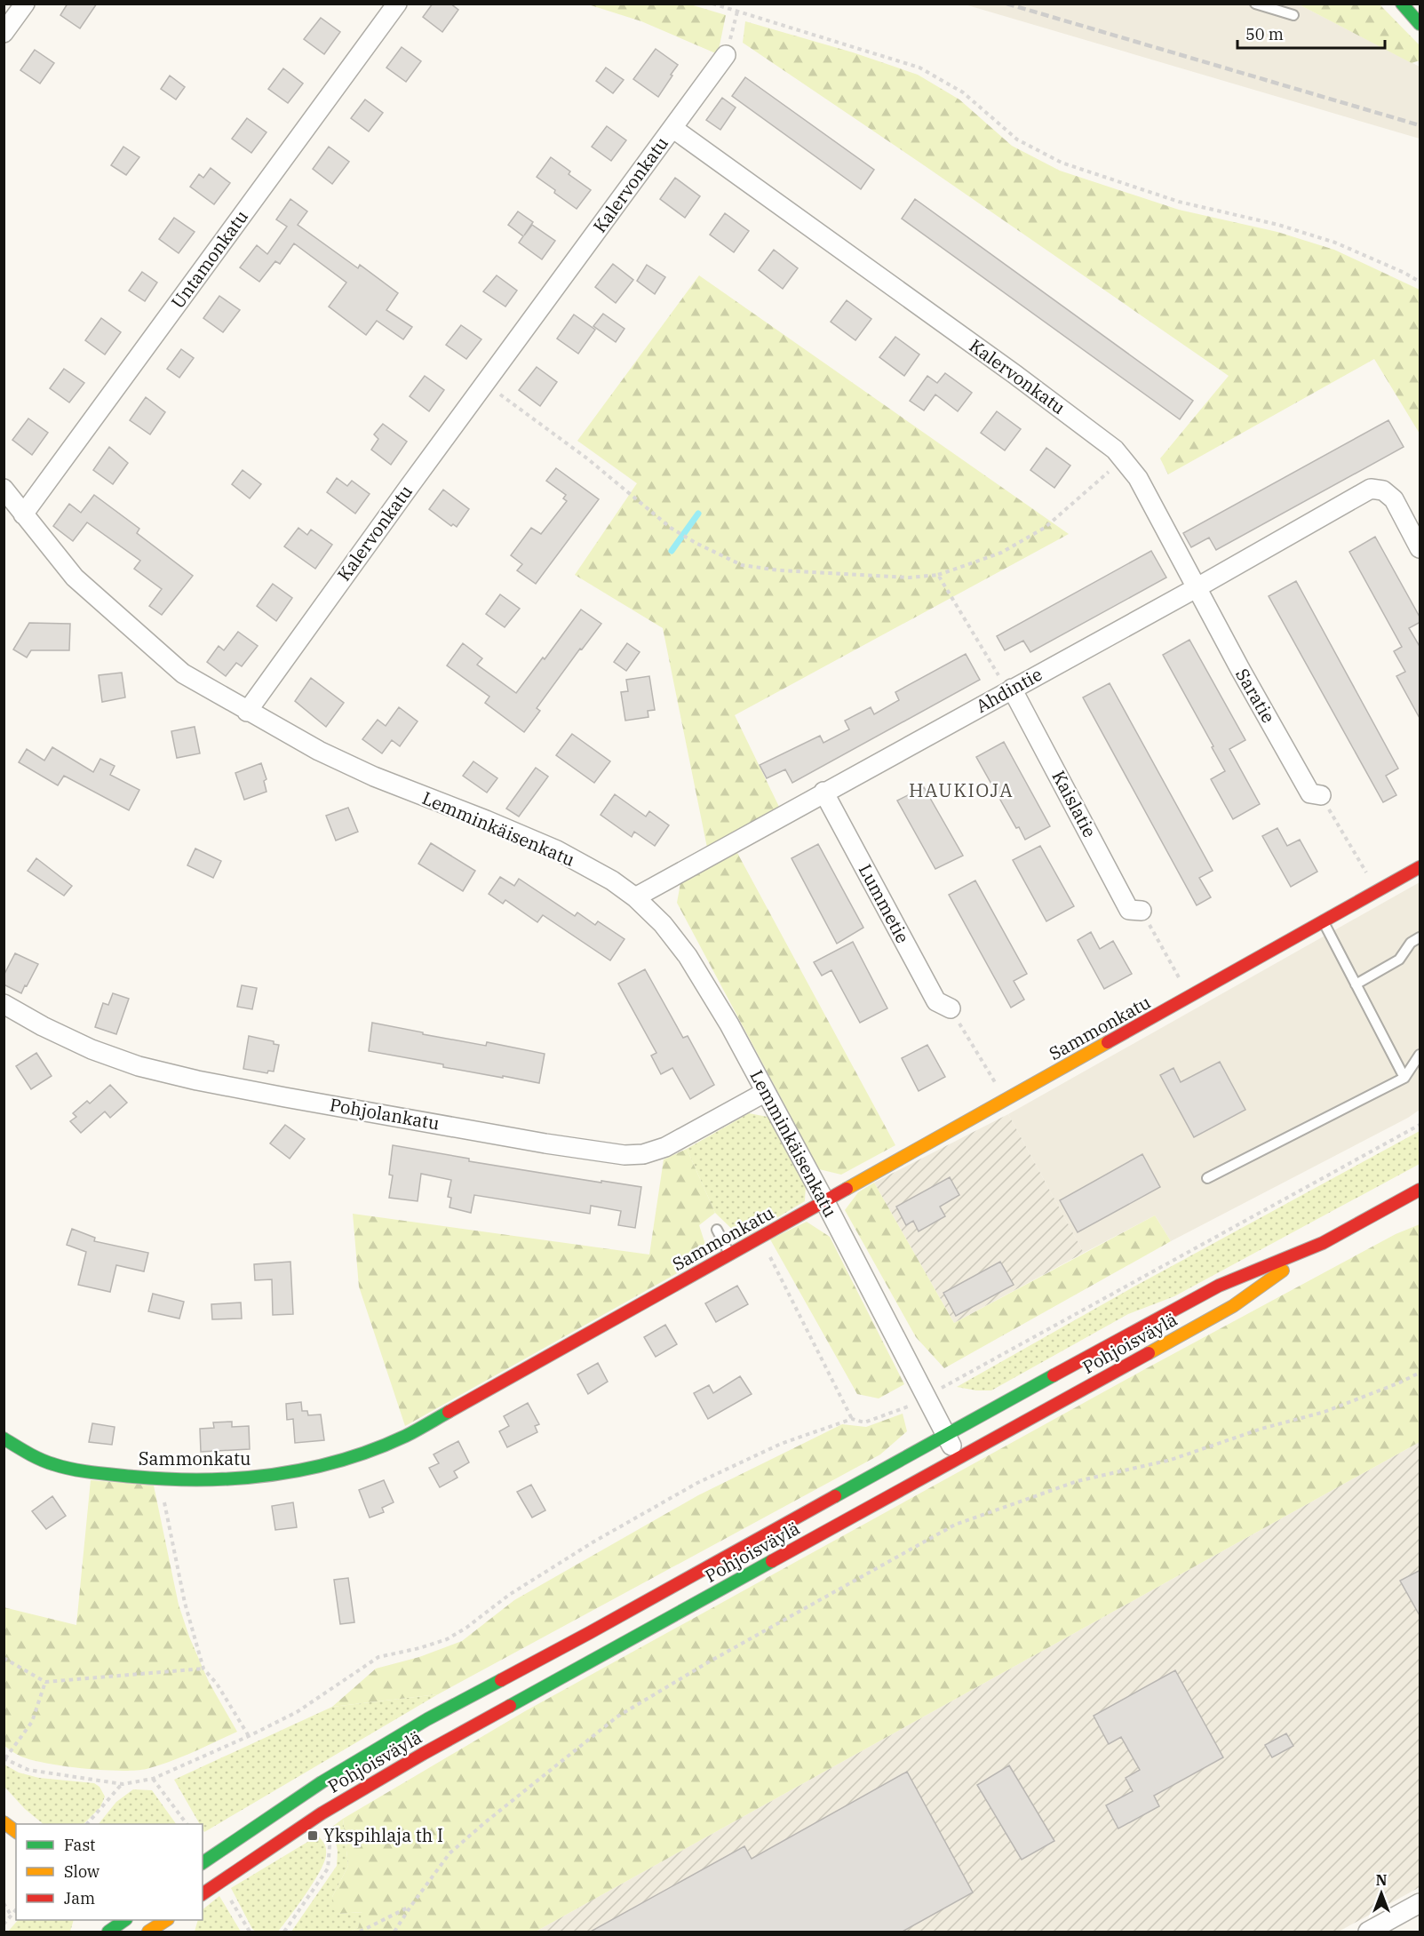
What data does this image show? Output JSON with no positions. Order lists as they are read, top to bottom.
{
  "streets": {
    "main road": ["Sammonkatu", "Pohjoisväylä"],
    "street": [
      "Kalervonkatu",
      "Untamonkatu",
      "Ahdintie",
      "Saratie",
      "Kaislatie",
      "Lemminkäisenkatu",
      "Lummetie",
      "Pohjolankatu"
    ]
  },
  "crossings": [
    ["Kalervonkatu", "Ahdintie"],
    ["Kalervonkatu", "Saratie"],
    ["Kalervonkatu", "Lemminkäisenkatu"],
    ["Untamonkatu", "Lemminkäisenkatu"],
    ["Ahdintie", "Saratie"],
    ["Ahdintie", "Kaislatie"],
    ["Ahdintie", "Lemminkäisenkatu"],
    ["Ahdintie", "Lummetie"],
    ["Lemminkäisenkatu", "Sammonkatu"],
    ["Lemminkäisenkatu", "Pohjolankatu"],
    ["Lemminkäisenkatu", "Pohjoisväylä"]
  ],
  "districts": ["HAUKIOJA"],
  "places": {
    "transit": ["Ykspihlaja th I"]
  },
  "legend": ["Fast", "Slow", "Jam"],
  "scale_bar": "50 m",
  "north": "top"
}
